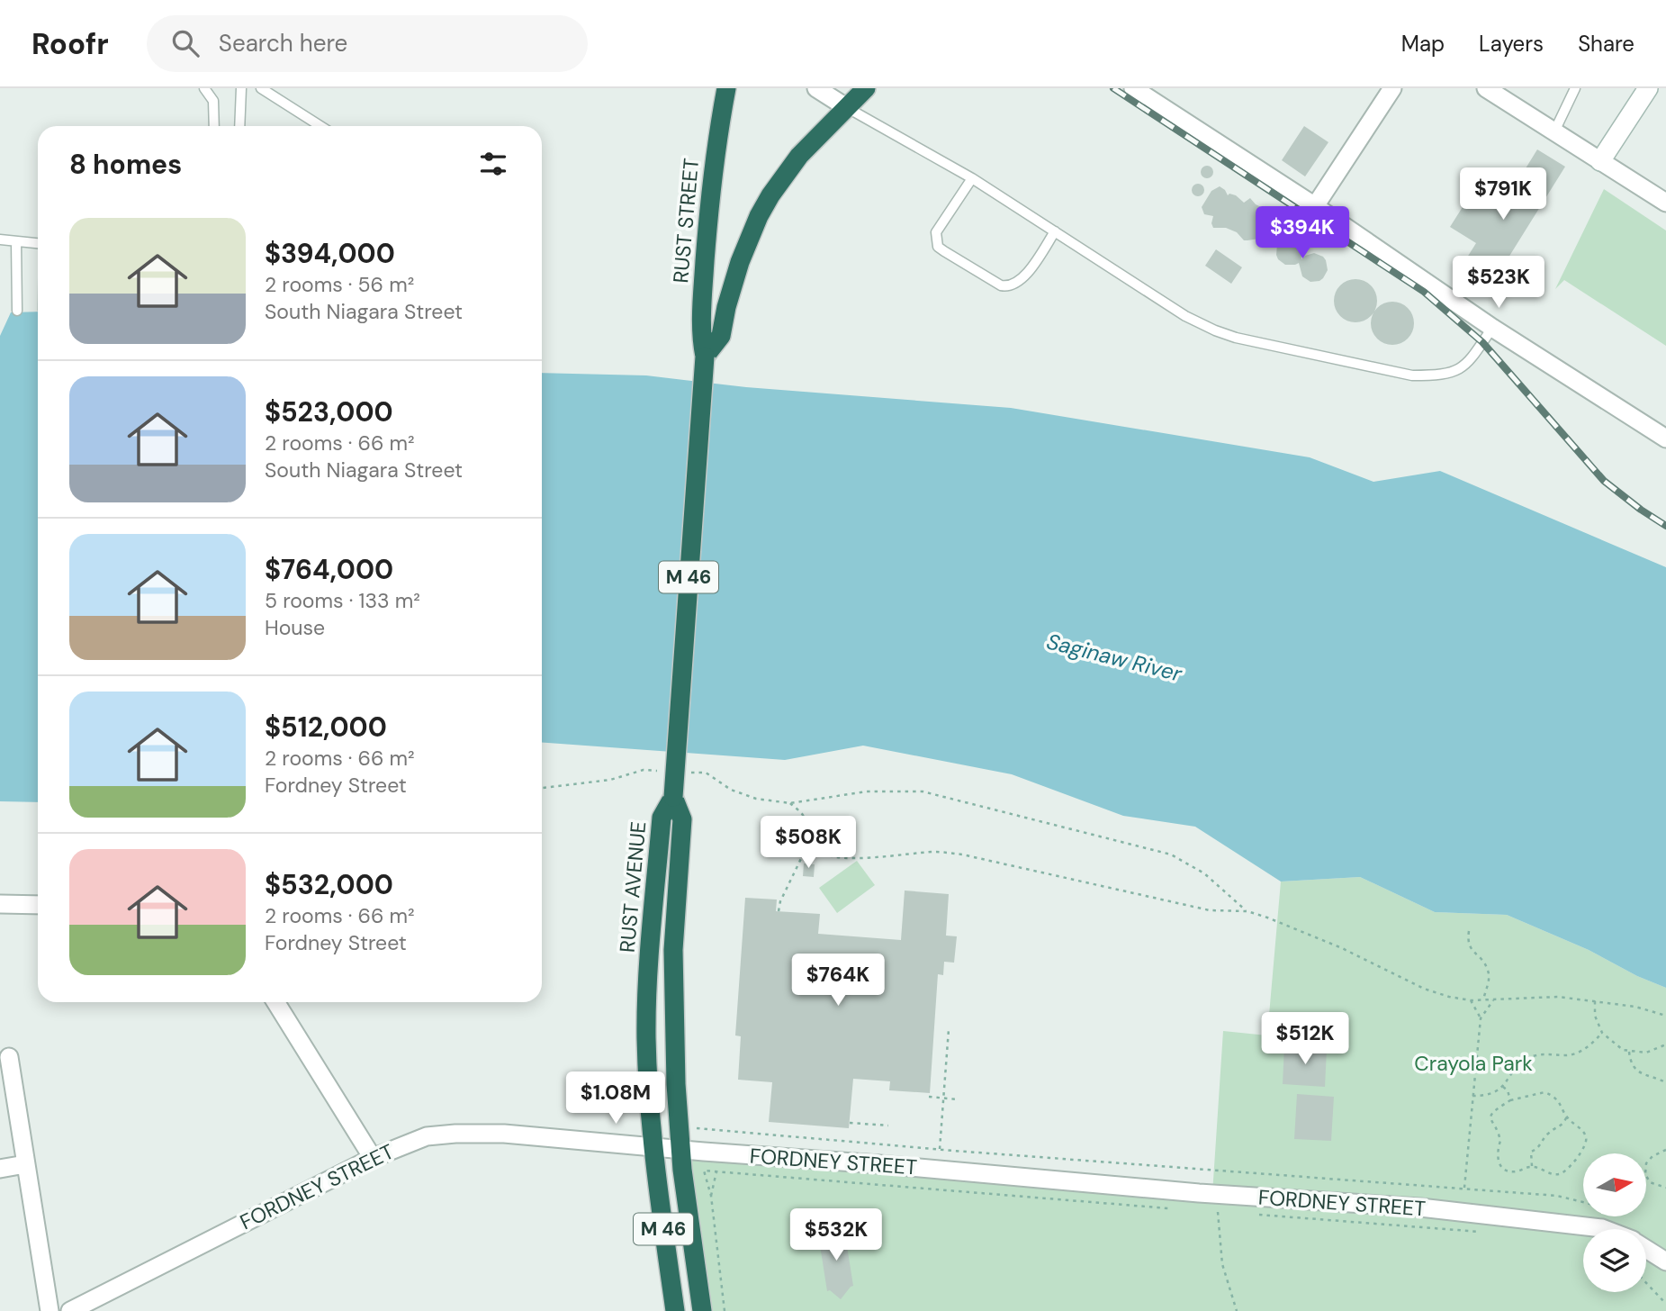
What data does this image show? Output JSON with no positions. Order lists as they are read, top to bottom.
{
  "streets": {
    "highway": ["RUST STREET", "M 46", "RUST AVENUE"],
    "street": ["FORDNEY STREET"]
  },
  "crossings": [
    ["RUST STREET", "M 46"],
    ["M 46", "RUST AVENUE"],
    ["RUST AVENUE", "FORDNEY STREET"]
  ],
  "water": ["Saginaw River"],
  "parks": ["Crayola Park"],
  "north": "right",
  "page": {
    "header": "Roofr",
    "search": "Search here",
    "nav": ["Map", "Layers", "Share"],
    "heading": "8 homes",
    "price": [
      "$791K",
      "$394K",
      "$523K",
      "$508K",
      "$764K",
      "$512K",
      "$1.08M",
      "$532K"
    ],
    "list": [
      {
        "name": "$394,000",
        "note": "2 rooms · 56 m² · South Niagara Street"
      },
      {
        "name": "$523,000",
        "note": "2 rooms · 66 m² · South Niagara Street"
      },
      {
        "name": "$764,000",
        "note": "5 rooms · 133 m² · House"
      },
      {
        "name": "$512,000",
        "note": "2 rooms · 66 m² · Fordney Street"
      },
      {
        "name": "$532,000",
        "note": "2 rooms · 66 m² · Fordney Street"
      }
    ]
  }
}
